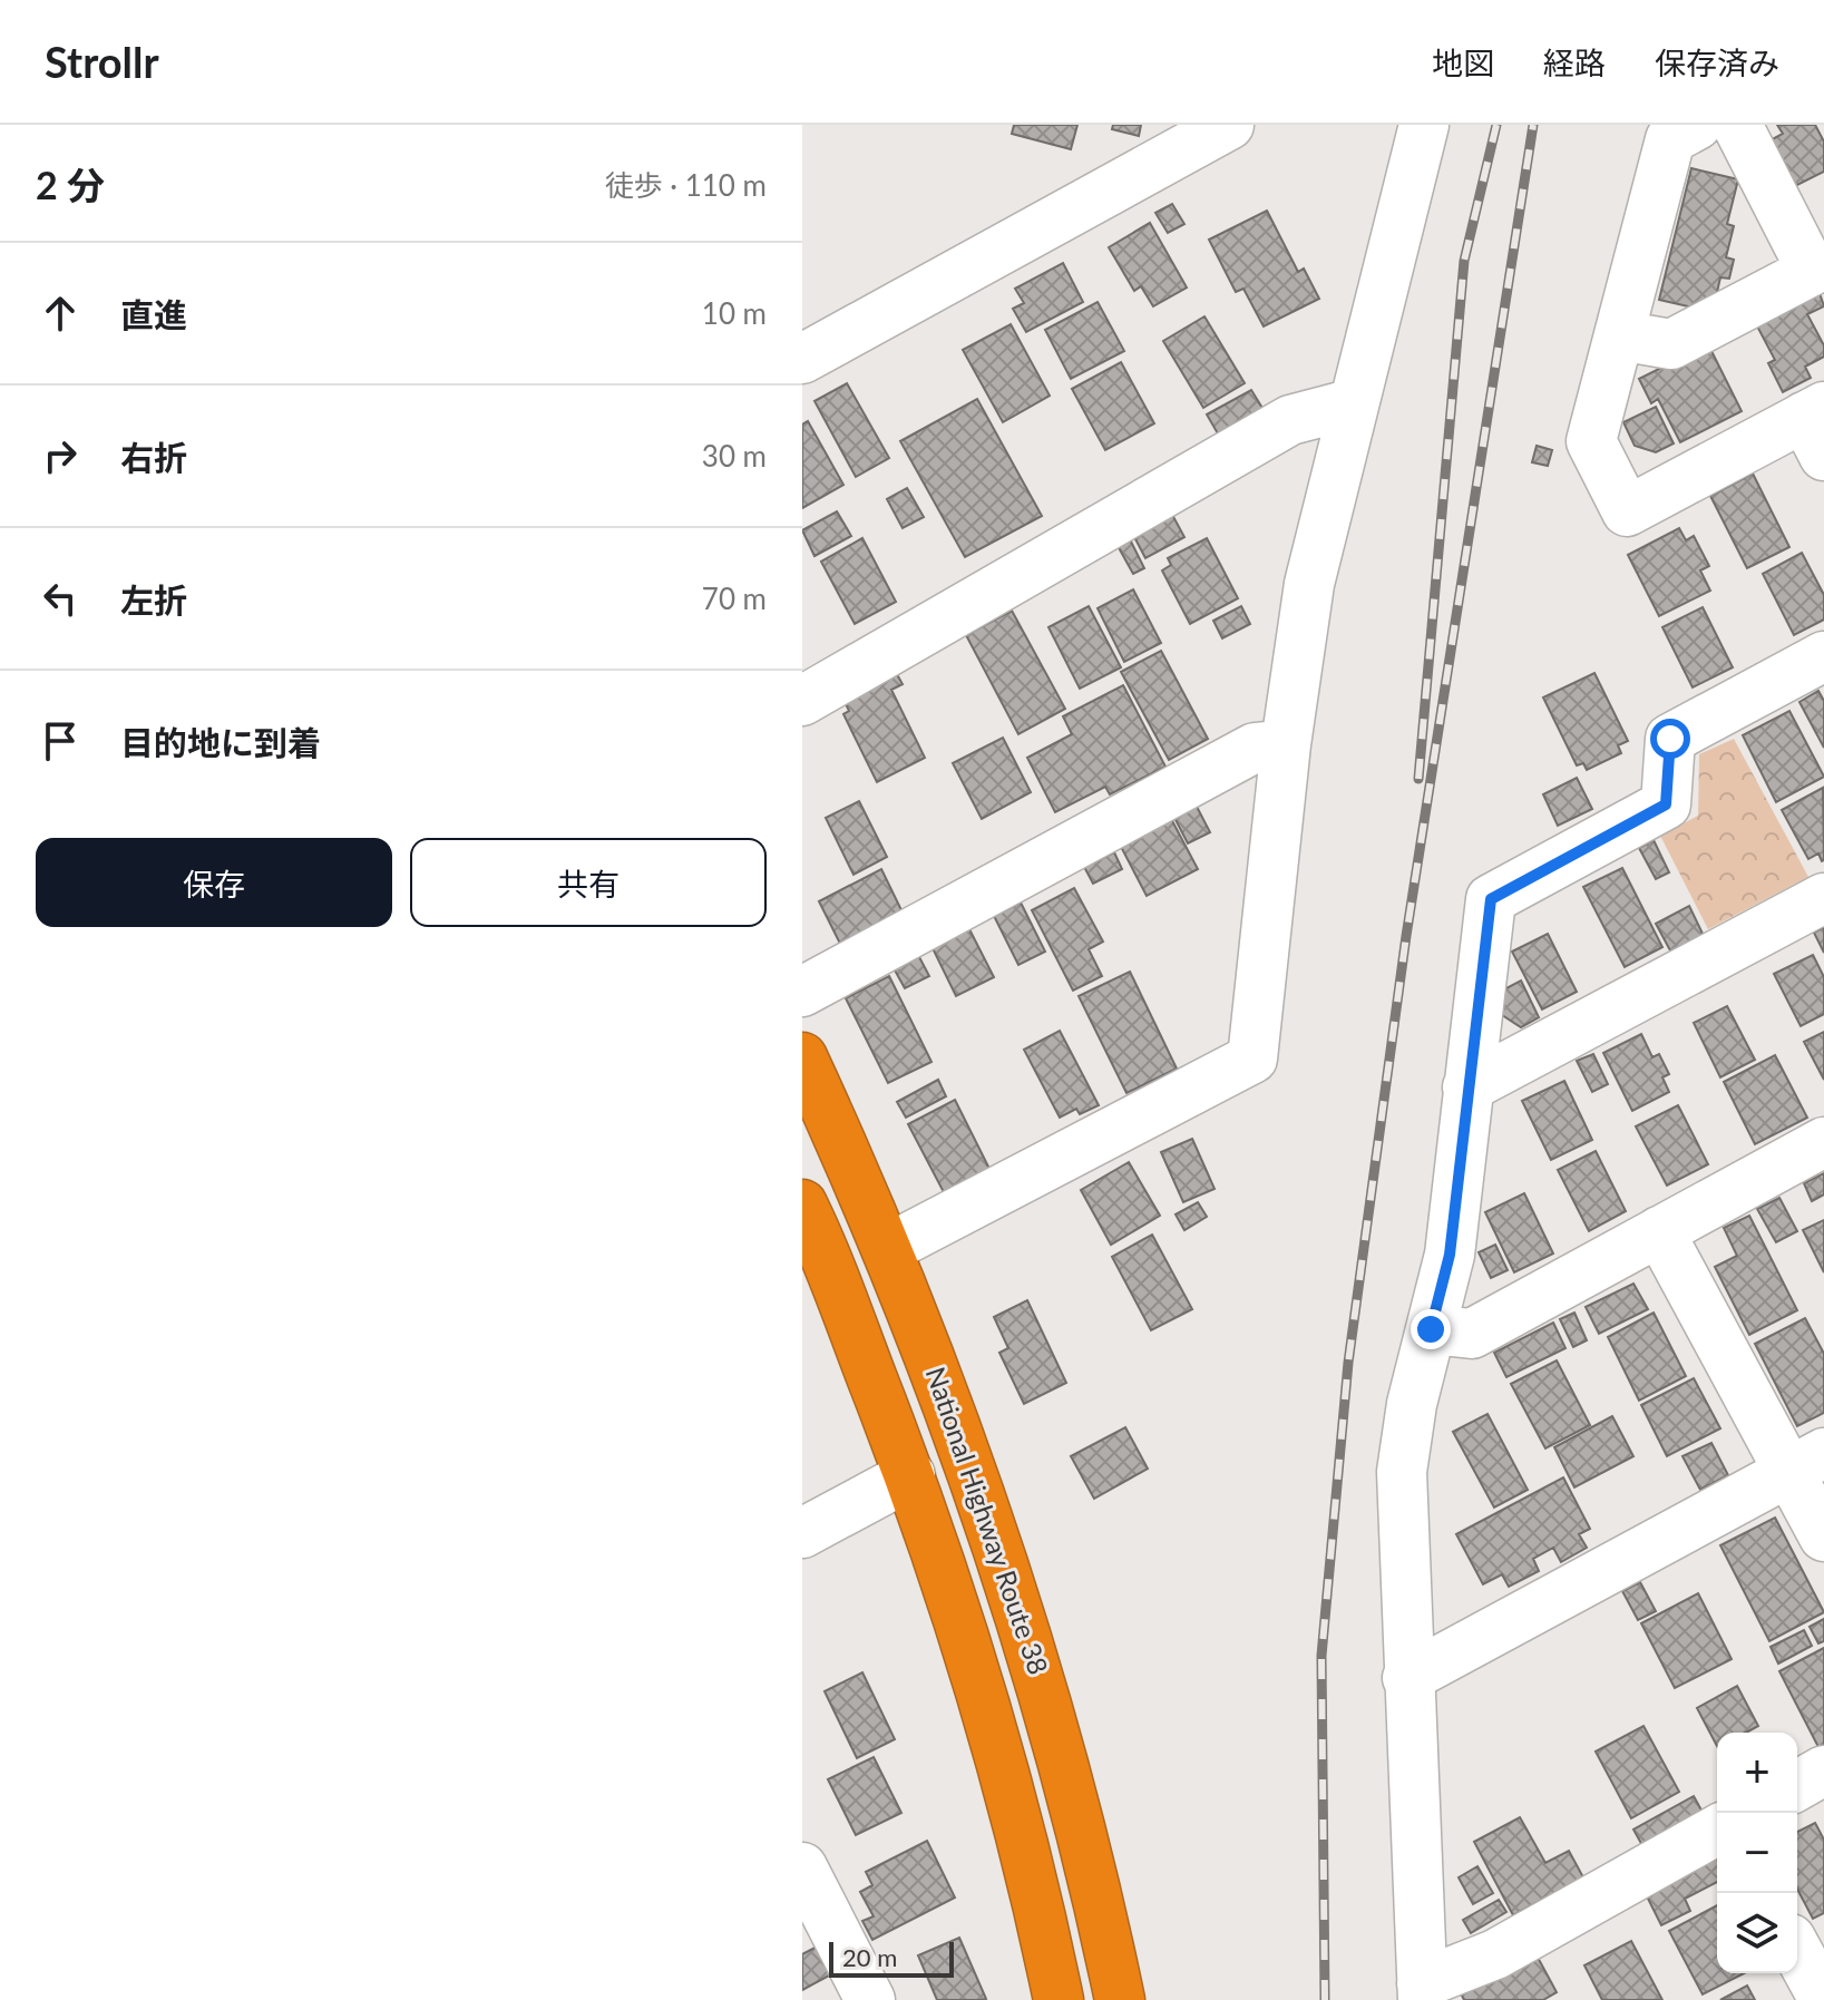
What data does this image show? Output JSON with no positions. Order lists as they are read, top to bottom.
{
  "streets": {
    "highway": ["National Highway Route 38"]
  },
  "scale_bar": "20 m",
  "page": {
    "header": "Strollr",
    "nav": ["地図", "経路", "保存済み"],
    "heading": ["2 分", "徒歩 · 110 m"],
    "list": [
      ["直進", "10 m"],
      ["右折", "30 m"],
      ["左折", "70 m"],
      "目的地に到着"
    ],
    "buttons": ["保存", "共有"],
    "map_buttons": ["+", "−"],
    "scale": "20 m"
  }
}
